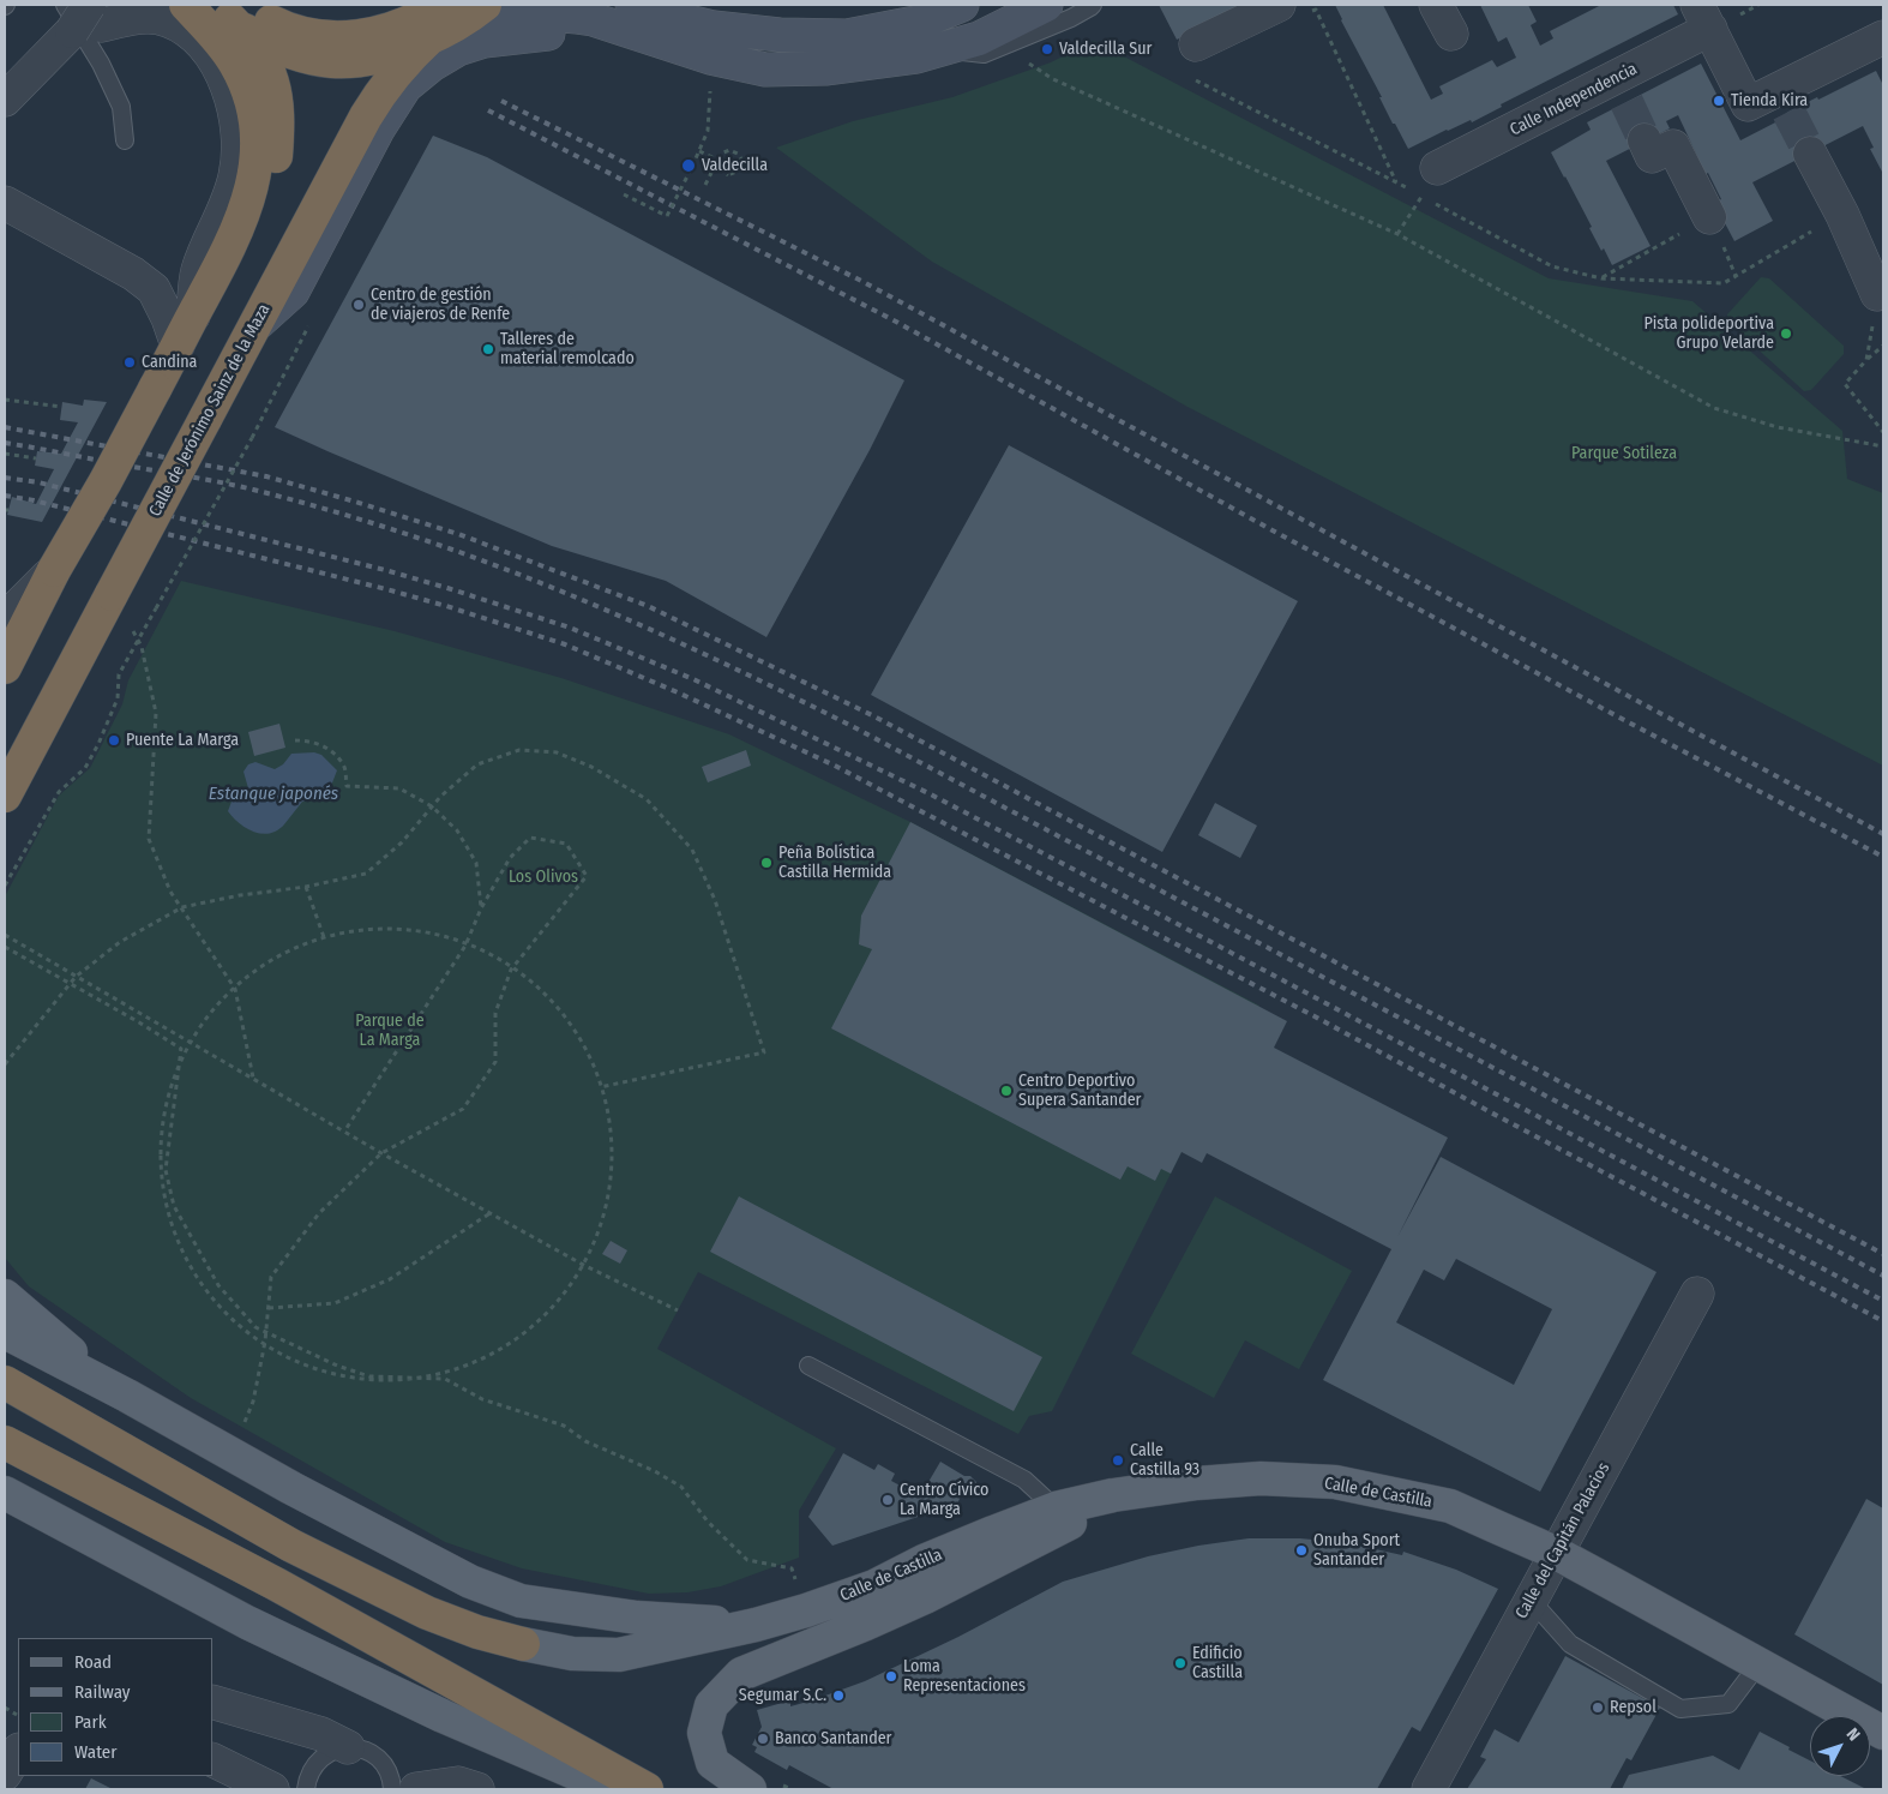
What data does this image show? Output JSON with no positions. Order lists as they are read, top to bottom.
{
  "streets": {
    "highway": ["Calle de Jerónimo Sainz de la Maza"],
    "main road": ["Calle de Castilla"],
    "street": ["Calle Independencia", "Calle del Capitán Palacios"]
  },
  "crossings": [
    ["Calle de Castilla", "Calle del Capitán Palacios"]
  ],
  "water": ["Estanque japonés"],
  "parks": ["Parque Sotileza", "Los Olivos", "Parque de La Marga"],
  "places": [
    "Valdecilla Sur",
    "Tienda Kira",
    "Valdecilla",
    "Centro de gestión de viajeros de Renfe",
    "Pista polideportiva Grupo Velarde",
    "Talleres de material remolcado",
    "Candina",
    "Puente La Marga",
    "Peña Bolística Castilla Hermida",
    "Centro Deportivo Supera Santander",
    "Calle Castilla 93",
    "Centro Cívico La Marga",
    "Onuba Sport Santander",
    "Edificio Castilla",
    "Loma Representaciones",
    "Segumar S.C.",
    "Repsol",
    "Banco Santander"
  ],
  "legend": [
    "Road",
    "Railway",
    "Park",
    "Water"
  ],
  "north": "top right"
}
